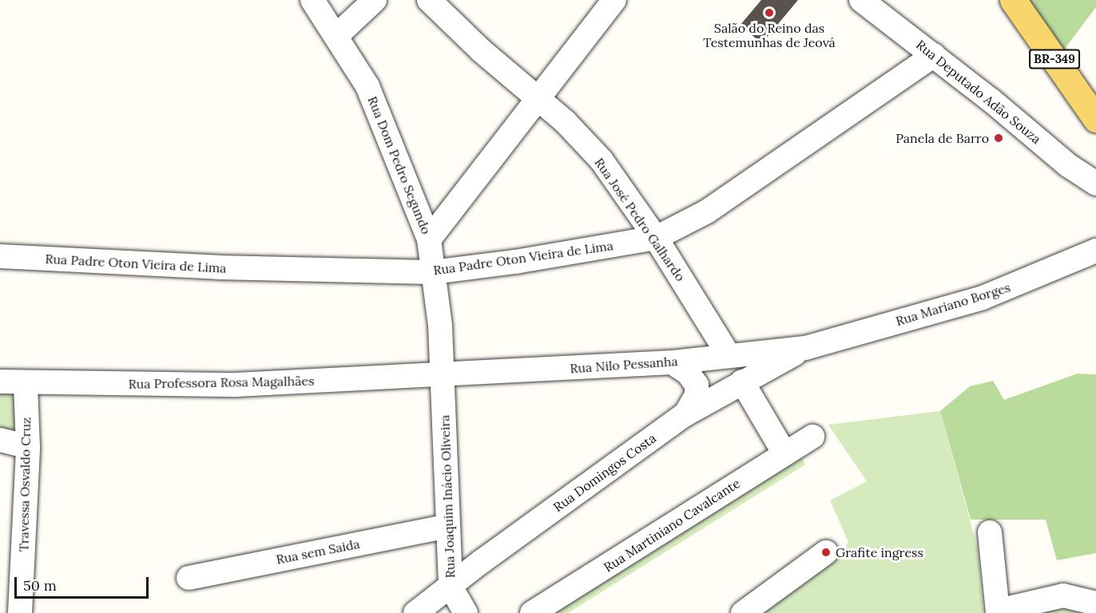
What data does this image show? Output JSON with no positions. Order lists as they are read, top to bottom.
{
  "streets": {
    "main road": ["BR-349"],
    "street": [
      "Rua Deputado Adão Souza",
      "Rua Dom Pedro Segundo",
      "Rua José Pedro Galhardo",
      "Rua Padre Oton Vieira de Lima",
      "Rua Mariano Borges",
      "Rua Nilo Pessanha",
      "Rua Professora Rosa Magalhães",
      "Rua Domingos Costa",
      "Travessa Osvaldo Cruz",
      "Rua Joaquim Inácio Oliveira",
      "Rua Martiniano Cavalcante",
      "Rua sem Saida"
    ]
  },
  "crossings": [
    ["Rua Deputado Adão Souza", "Rua Padre Oton Vieira de Lima"],
    ["Rua Dom Pedro Segundo", "Rua Padre Oton Vieira de Lima"],
    ["Rua Dom Pedro Segundo", "Rua Nilo Pessanha"],
    ["Rua Dom Pedro Segundo", "Rua Professora Rosa Magalhães"],
    ["Rua Dom Pedro Segundo", "Rua Joaquim Inácio Oliveira"],
    ["Rua José Pedro Galhardo", "Rua Padre Oton Vieira de Lima"],
    ["Rua José Pedro Galhardo", "Rua Nilo Pessanha"],
    ["Rua Mariano Borges", "Rua Nilo Pessanha"],
    ["Rua Mariano Borges", "Rua Domingos Costa"],
    ["Rua Nilo Pessanha", "Rua Professora Rosa Magalhães"],
    ["Rua Nilo Pessanha", "Rua Domingos Costa"],
    ["Rua Nilo Pessanha", "Rua Joaquim Inácio Oliveira"],
    ["Rua Professora Rosa Magalhães", "Travessa Osvaldo Cruz"],
    ["Rua Professora Rosa Magalhães", "Rua Joaquim Inácio Oliveira"],
    ["Rua Domingos Costa", "Rua Joaquim Inácio Oliveira"],
    ["Rua Joaquim Inácio Oliveira", "Rua sem Saida"]
  ],
  "places": ["Salão do Reino das Testemunhas de Jeová", "Panela de Barro", "Grafite ingress"],
  "scale_bar": "50 m"
}
